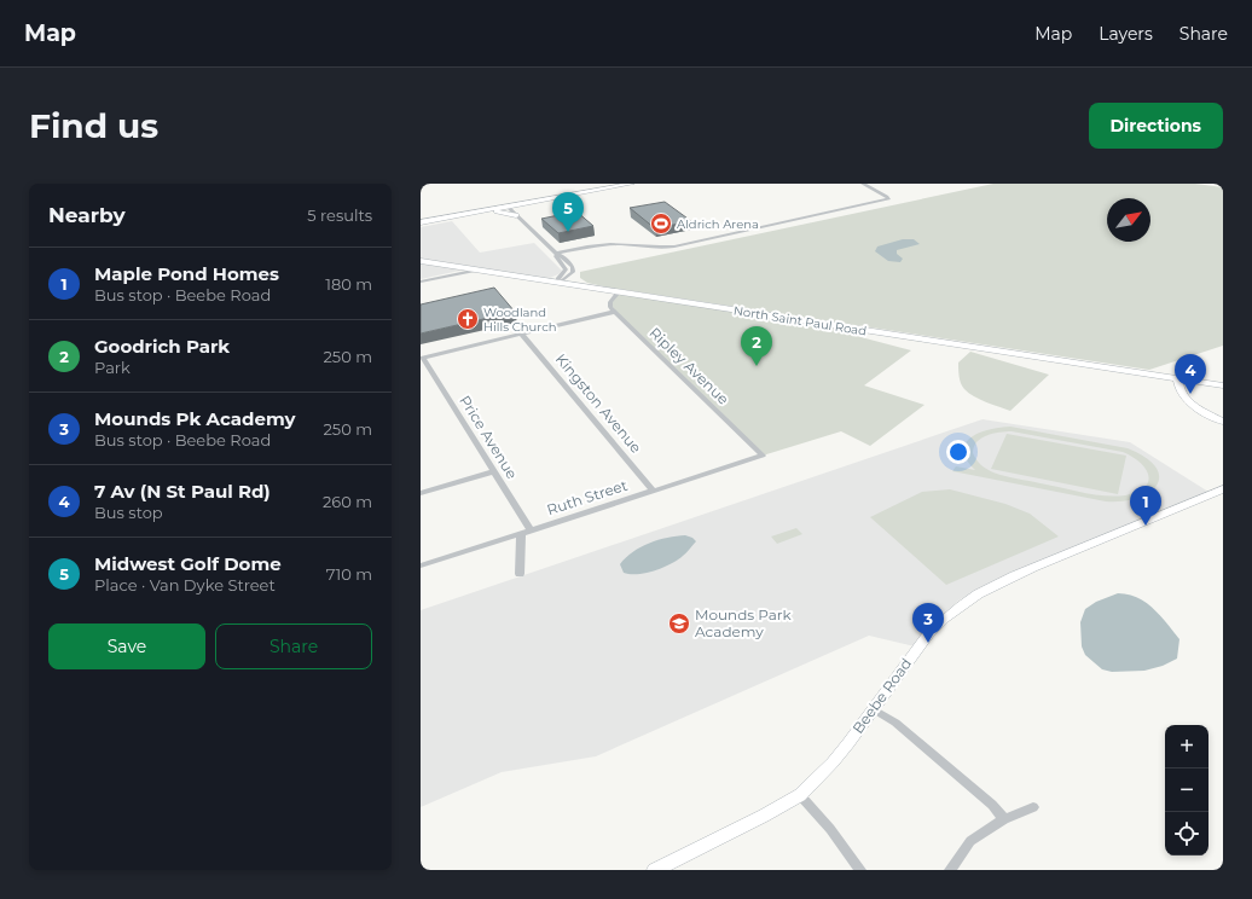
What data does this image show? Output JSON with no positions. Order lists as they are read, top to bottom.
{
  "streets": {
    "street": [
      "North Saint Paul Road",
      "Ripley Avenue",
      "Kingston Avenue",
      "Price Avenue",
      "Ruth Street",
      "Beebe Road"
    ]
  },
  "crossings": [
    ["Ripley Avenue", "Ruth Street"],
    ["Kingston Avenue", "Price Avenue"],
    ["Kingston Avenue", "Ruth Street"],
    ["Price Avenue", "Ruth Street"]
  ],
  "places": {
    "sports": ["Aldrich Arena"],
    "church": ["Woodland Hills Church"],
    "school or university": ["Mounds Park Academy"]
  },
  "north": "top right",
  "page": {
    "header": "Map",
    "nav": ["Map", "Layers", "Share"],
    "buttons": [
      "Directions",
      ["Save", "Share"]
    ],
    "title": "Find us",
    "heading": ["Nearby", "5 results"],
    "pins": [
      "5",
      "2",
      "4",
      "1",
      "3"
    ],
    "list": [
      {
        "mark": "1",
        "name": "Maple Pond Homes",
        "note": "Bus stop · Beebe Road",
        "value": "180 m"
      },
      {
        "mark": "2",
        "name": "Goodrich Park",
        "note": "Park",
        "value": "250 m"
      },
      {
        "mark": "3",
        "name": "Mounds Pk Academy",
        "note": "Bus stop · Beebe Road",
        "value": "250 m"
      },
      {
        "mark": "4",
        "name": "7 Av (N St Paul Rd)",
        "note": "Bus stop",
        "value": "260 m"
      },
      {
        "mark": "5",
        "name": "Midwest Golf Dome",
        "note": "Place · Van Dyke Street",
        "value": "710 m"
      }
    ],
    "map_buttons": ["+", "−"]
  }
}
